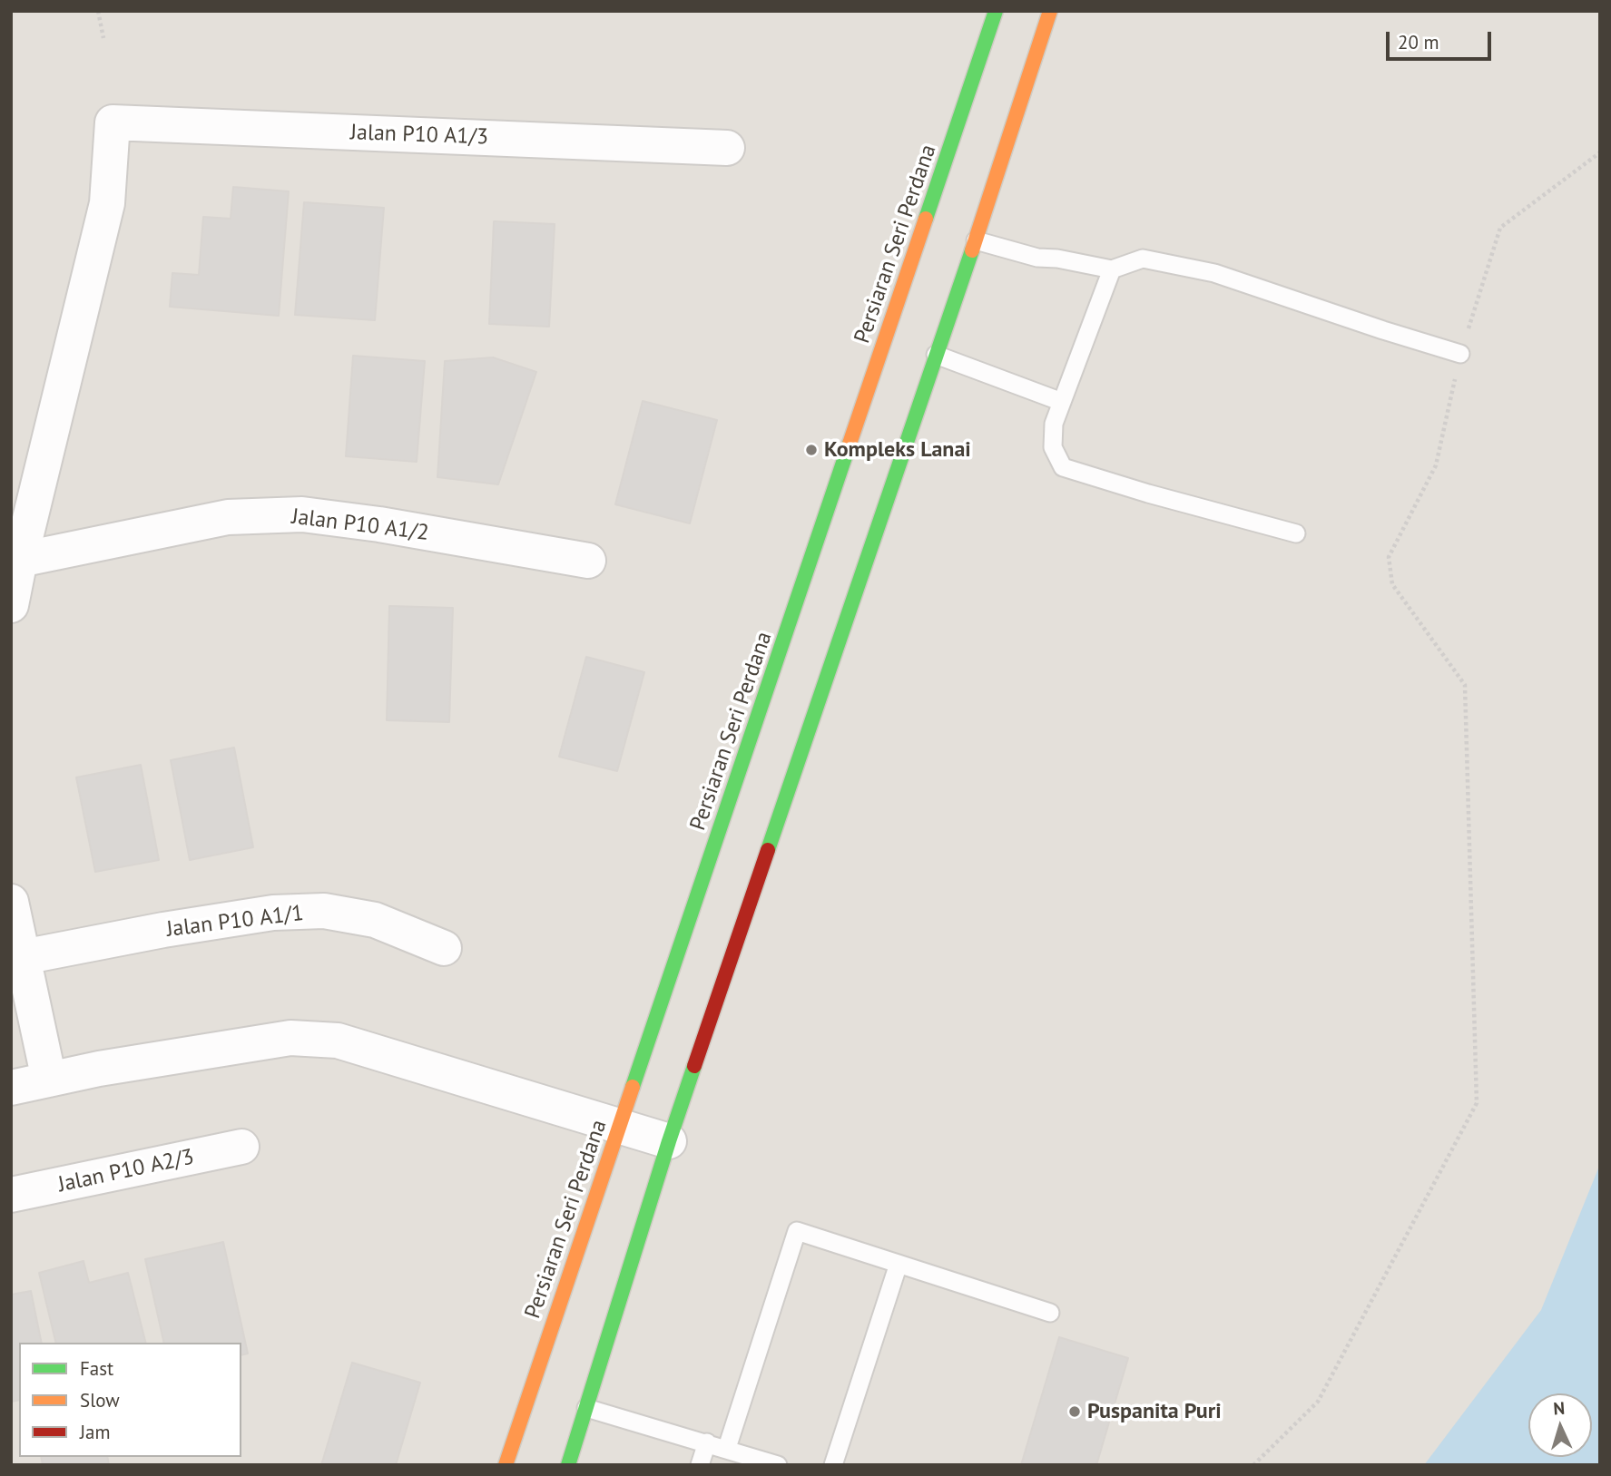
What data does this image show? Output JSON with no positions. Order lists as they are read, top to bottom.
{
  "streets": {
    "street": [
      "Jalan P10 A1/3",
      "Persiaran Seri Perdana",
      "Jalan P10 A1/2",
      "Jalan P10 A1/1",
      "Jalan P10 A2/3"
    ]
  },
  "crossings": [
    ["Jalan P10 A1/3", "Jalan P10 A1/2"]
  ],
  "places": ["Kompleks Lanai", "Puspanita Puri"],
  "legend": ["Fast", "Slow", "Jam"],
  "scale_bar": "20 m",
  "north": "top"
}
